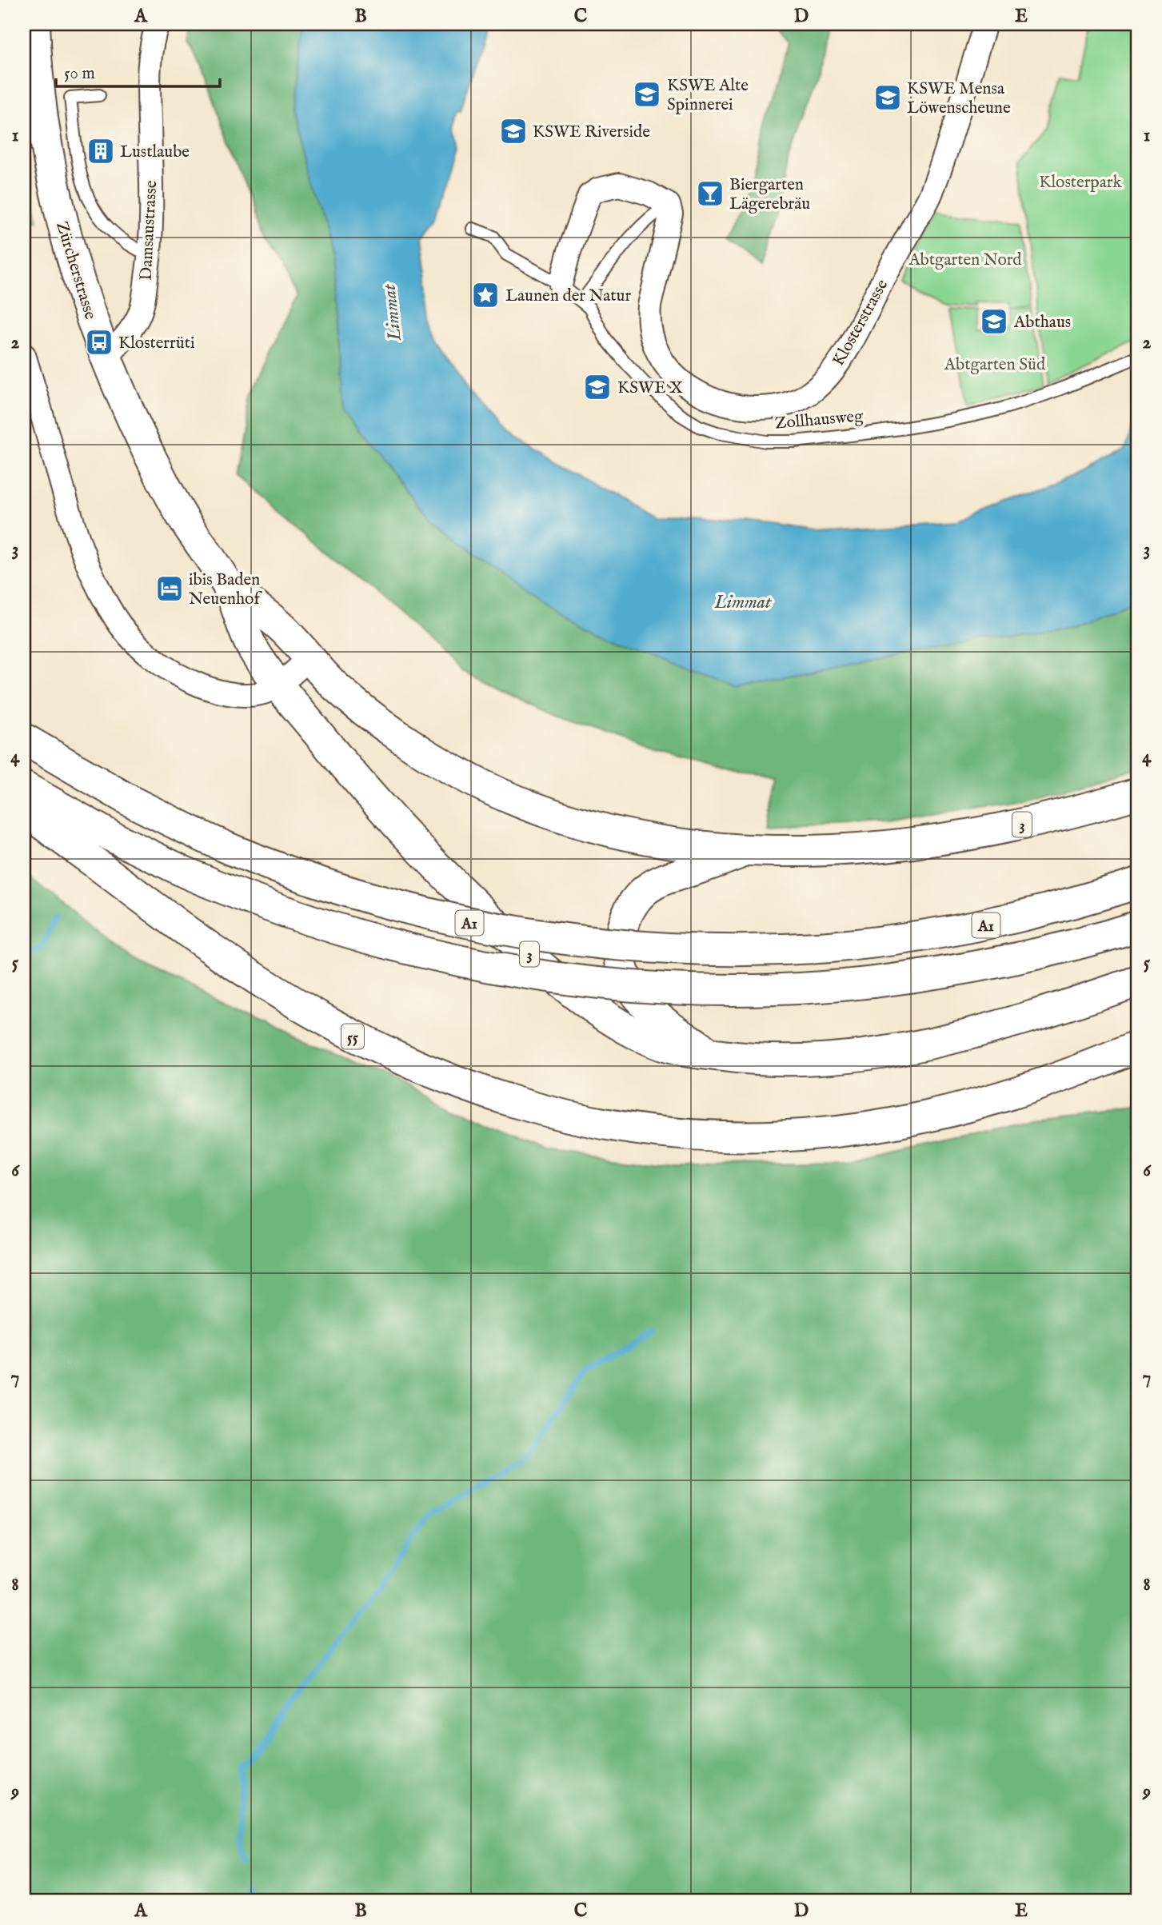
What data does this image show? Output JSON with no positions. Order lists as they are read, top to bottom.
{
  "streets": {
    "main road": [
      "Zürcherstrasse",
      "3",
      "A1",
      "55"
    ],
    "street": ["Damsaustrasse", "Klosterstrasse"],
    "lane": ["Zollhausweg"]
  },
  "crossings": [
    ["Damsaustrasse", "Zürcherstrasse"],
    ["Zürcherstrasse", "3"]
  ],
  "water": ["Limmat"],
  "parks": ["Klosterpark", "Abtgarten Nord", "Abtgarten Süd"],
  "places": {
    "school or university": [
      "KSWE Alte Spinnerei",
      "KSWE Mensa Löwenscheune",
      "KSWE Riverside",
      "Abthaus",
      "KSWE X"
    ],
    "building": ["Lustlaube"],
    "bar": ["Biergarten Lägerebräu"],
    "place": ["Launen der Natur"],
    "bus stop": ["Klosterrüti"],
    "hotel": ["ibis Baden Neuenhof"]
  },
  "scale_bar": "50 m",
  "grid": {
    "columns": [
      "A",
      "B",
      "C",
      "D",
      "E"
    ],
    "rows": [
      "1",
      "2",
      "3",
      "4",
      "5",
      "6",
      "7",
      "8",
      "9"
    ]
  }
}
